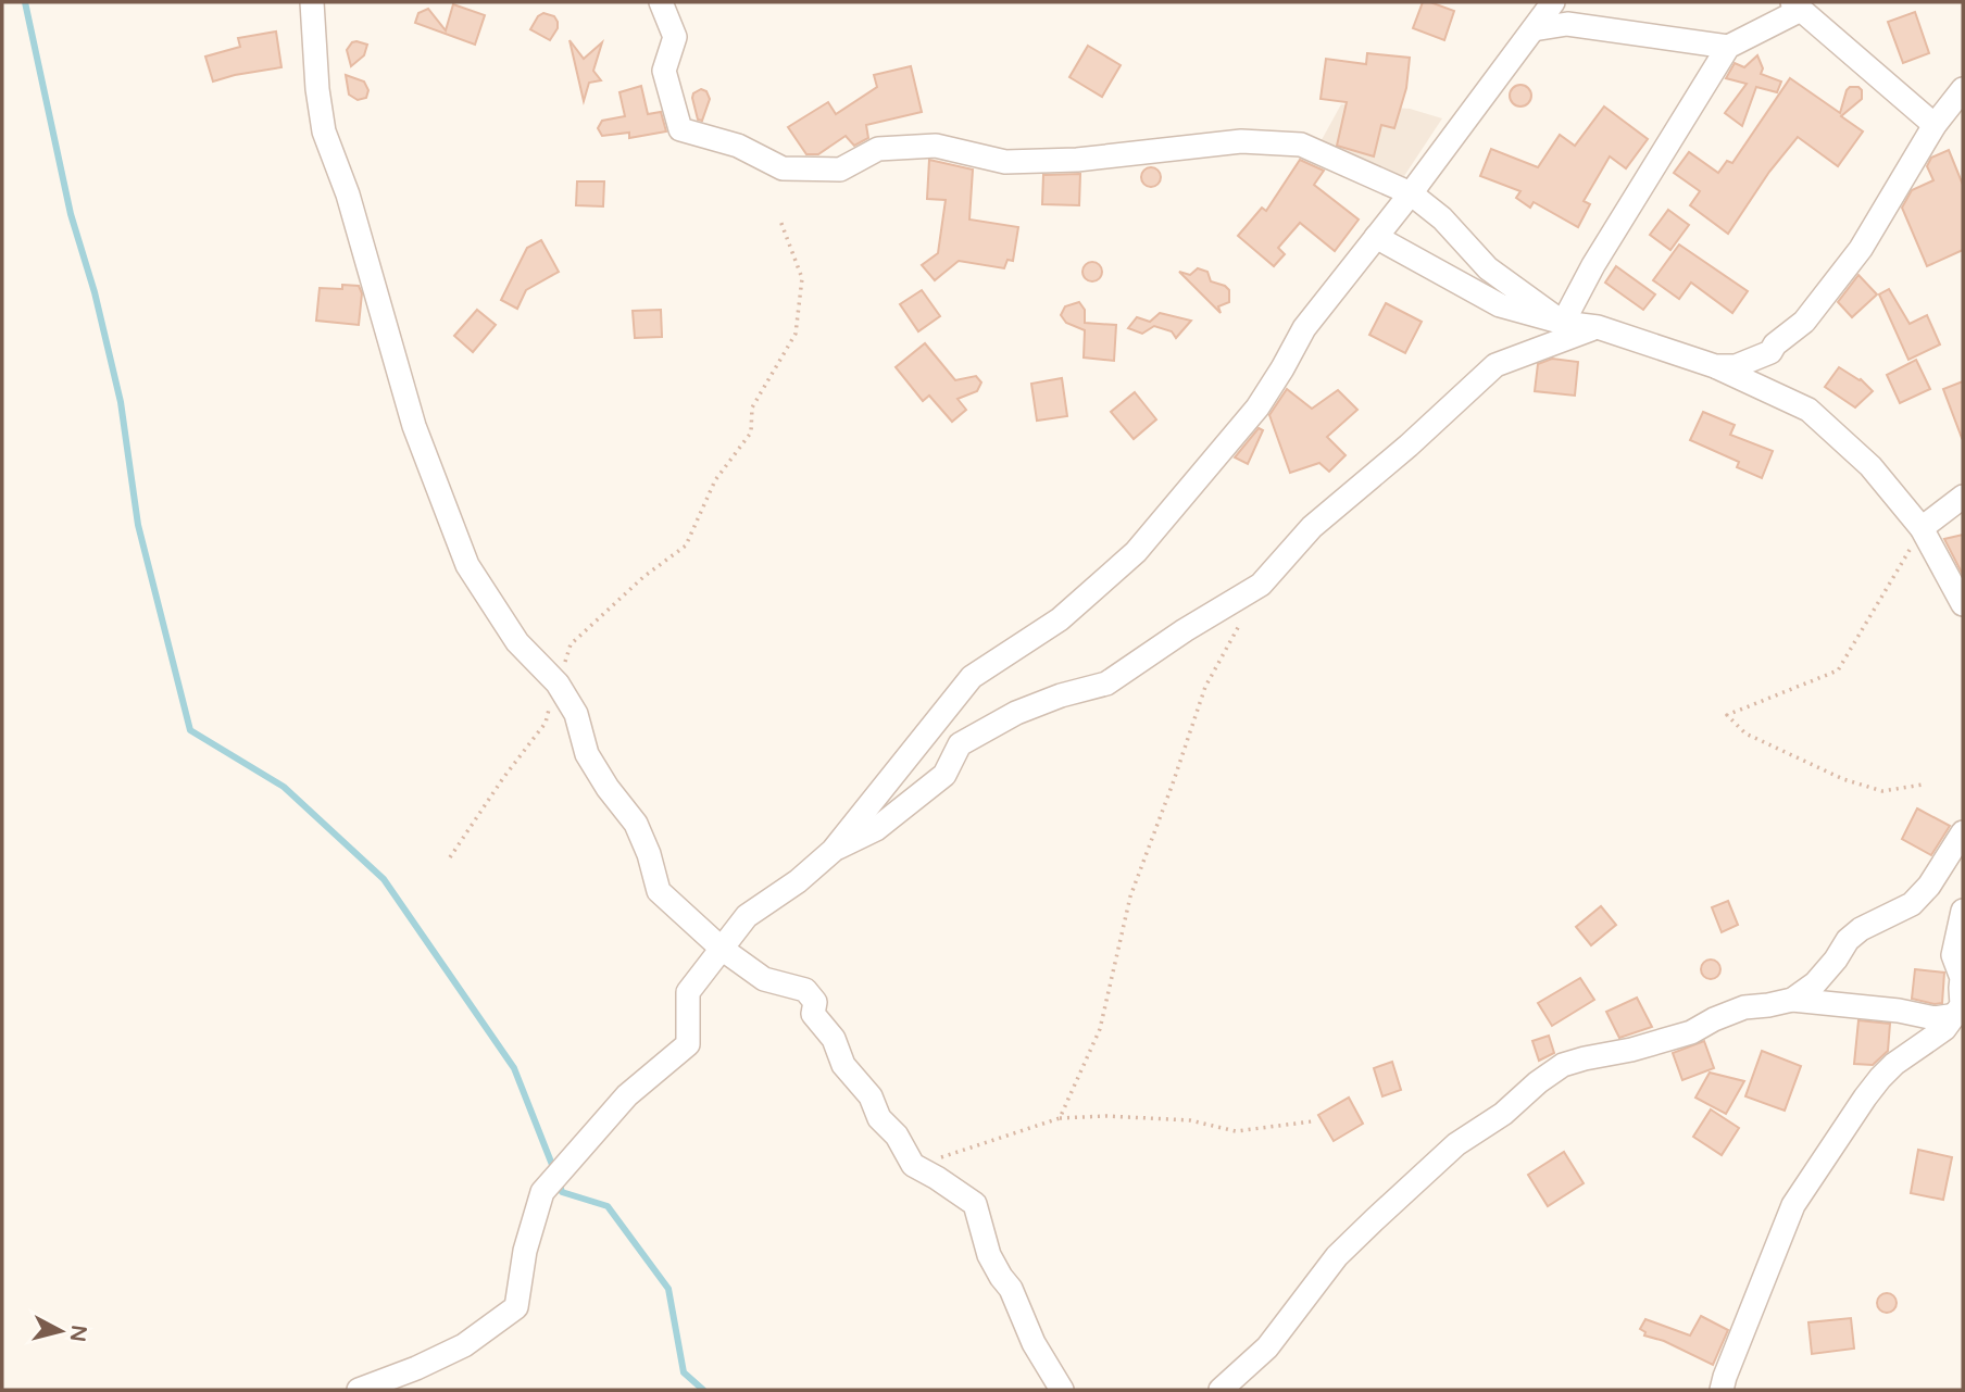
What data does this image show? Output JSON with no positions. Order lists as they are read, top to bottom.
{
  "north": "right"
}
